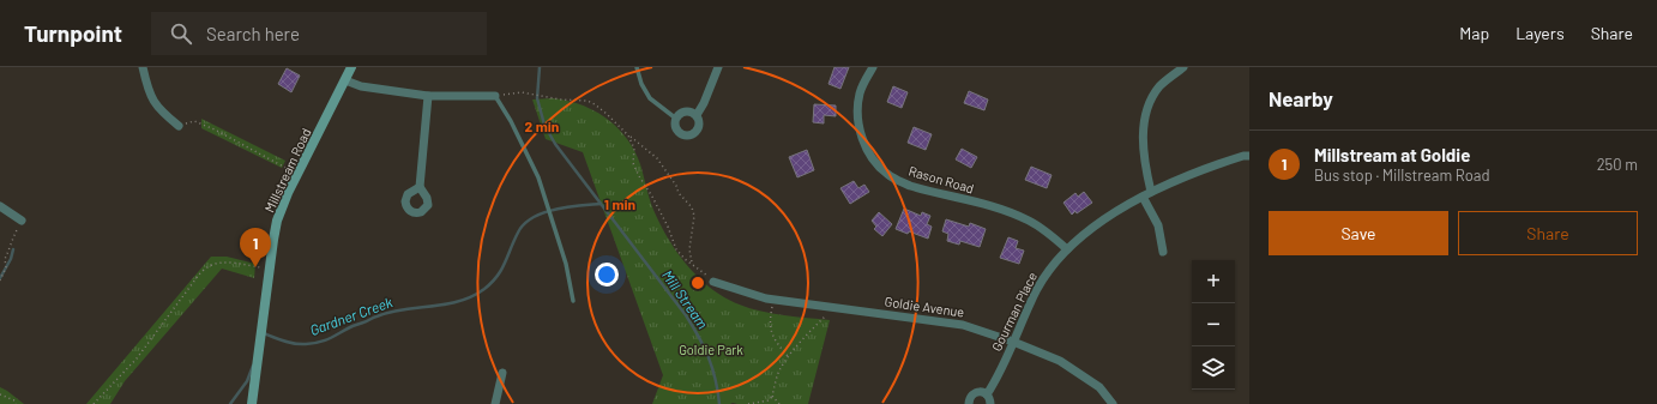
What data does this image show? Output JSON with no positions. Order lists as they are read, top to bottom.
{
  "streets": {
    "main road": ["Millstream Road"],
    "street": ["Rason Road", "Goldie Avenue", "Gourman Place"]
  },
  "crossings": [
    ["Rason Road", "Gourman Place"],
    ["Goldie Avenue", "Gourman Place"]
  ],
  "water": ["Mill Stream", "Gardner Creek"],
  "parks": ["Goldie Park"],
  "page": {
    "header": "Turnpoint",
    "search": "Search here",
    "nav": ["Map", "Layers", "Share"],
    "heading": "Nearby",
    "list": [
      {
        "mark": "1",
        "name": "Millstream at Goldie",
        "note": "Bus stop · Millstream Road",
        "value": "250 m"
      }
    ],
    "buttons": ["Save", "Share"],
    "pins": "1",
    "map_buttons": ["+", "−"]
  },
  "rings": ["2 min", "1 min"]
}
